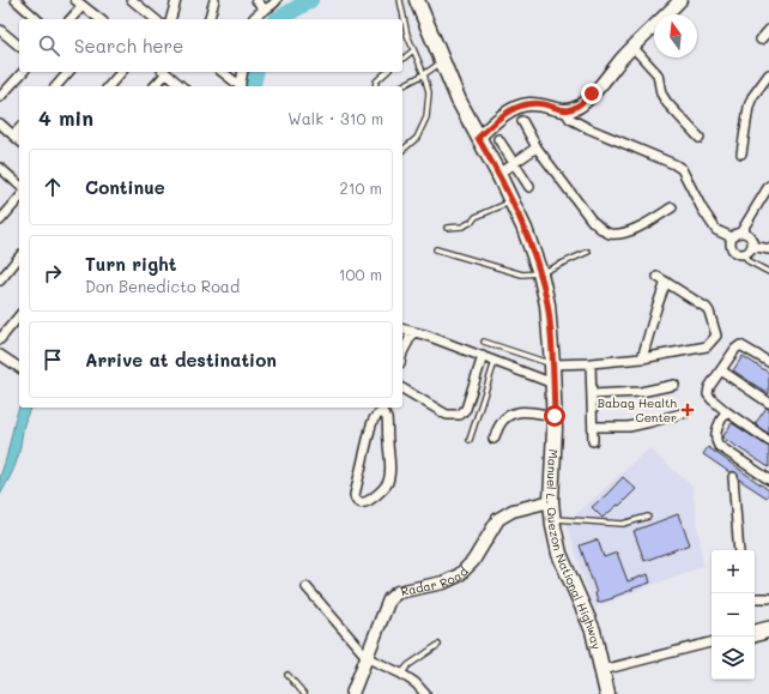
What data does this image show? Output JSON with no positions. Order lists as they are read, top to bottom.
{
  "streets": {
    "main road": ["Manuel L. Quezon National Highway"],
    "street": ["Radar Road"]
  },
  "crossings": [
    ["Manuel L. Quezon National Highway", "Radar Road"]
  ],
  "places": {
    "health": ["Babag Health Center"]
  },
  "north": "top",
  "page": {
    "search": "Search here",
    "heading": ["4 min", "Walk · 310 m"],
    "list": [
      ["Continue", "210 m"],
      ["Turn right", "Don Benedicto Road", "100 m"],
      "Arrive at destination"
    ],
    "map_buttons": ["+", "−"]
  }
}
